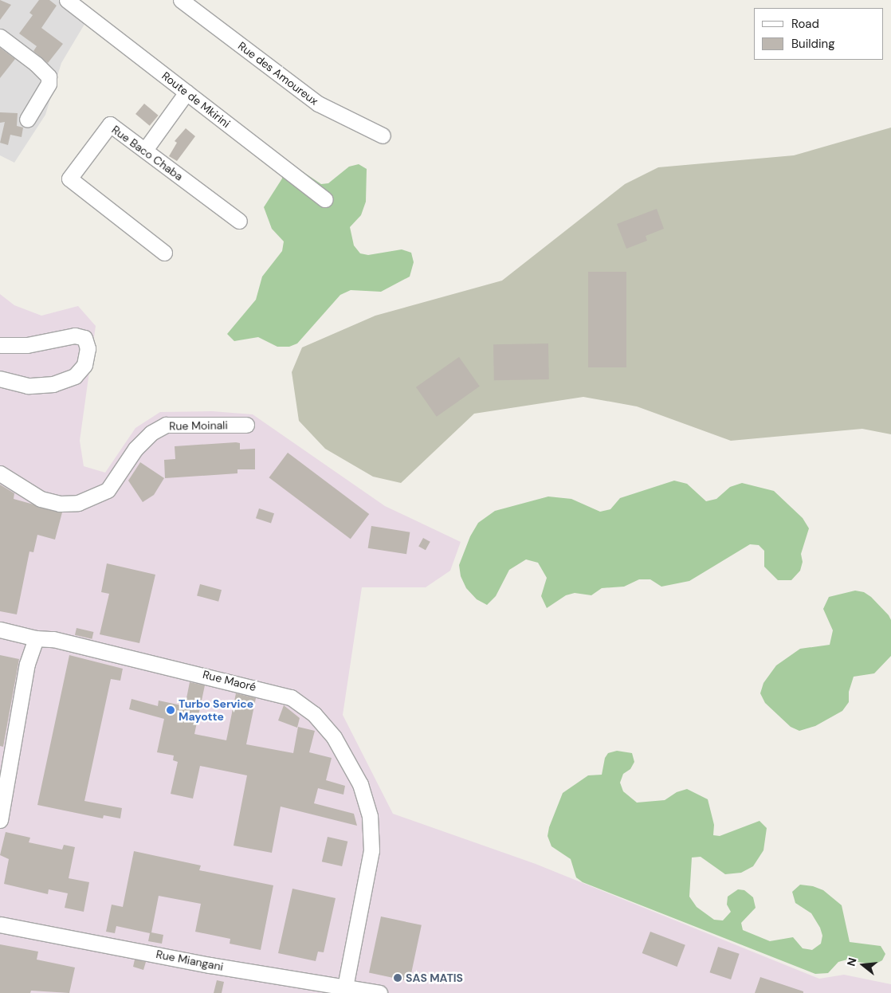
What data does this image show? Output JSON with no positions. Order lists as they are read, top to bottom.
{
  "streets": {
    "street": [
      "Rue des Amoureux",
      "Route de Mkirini",
      "Rue Baco Chaba",
      "Rue Moinali",
      "Rue Maoré",
      "Rue Miangani"
    ]
  },
  "crossings": [
    ["Rue Maoré", "Rue Miangani"]
  ],
  "places": ["Turbo Service Mayotte", "SAS MATIS"],
  "legend": ["Road", "Building"],
  "north": "left"
}
